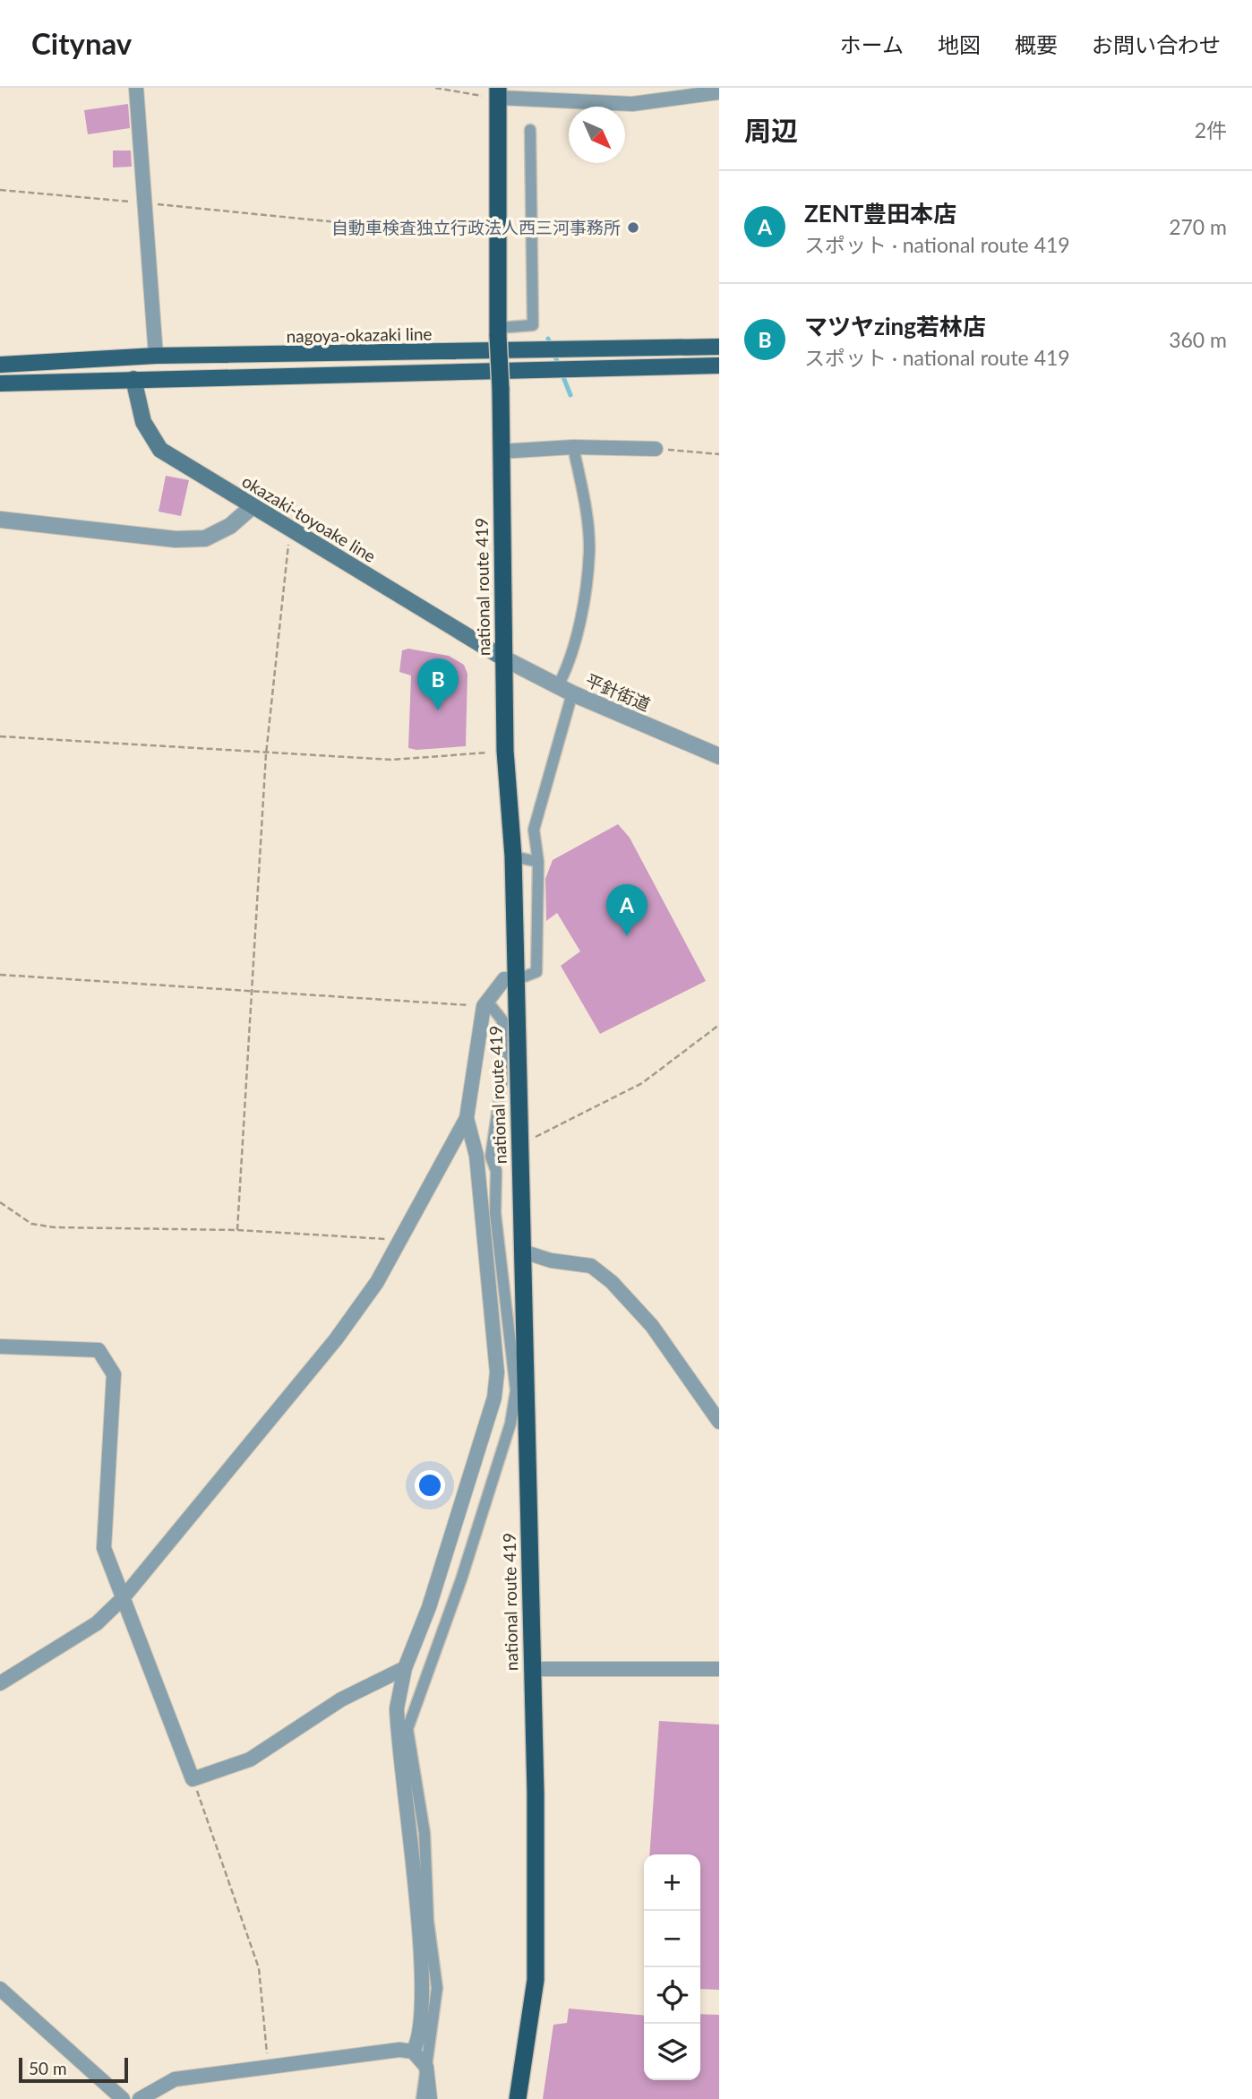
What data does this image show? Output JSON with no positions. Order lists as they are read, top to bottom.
{
  "streets": {
    "highway": ["national route 419"],
    "main road": ["nagoya-okazaki line", "okazaki-toyoake line"],
    "street": ["平針街道"]
  },
  "crossings": [
    ["okazaki-toyoake line", "national route 419"],
    ["okazaki-toyoake line", "平針街道"],
    ["national route 419", "平針街道"]
  ],
  "places": ["自動車検査独立行政法人西三河事務所"],
  "scale_bar": "50 m",
  "north": "bottom right",
  "page": {
    "header": "Citynav",
    "nav": [
      "ホーム",
      "地図",
      "概要",
      "お問い合わせ"
    ],
    "heading": ["周辺", "2件"],
    "list": [
      {
        "mark": "A",
        "name": "ZENT豊田本店",
        "note": "スポット · national route 419",
        "value": "270 m"
      },
      {
        "mark": "B",
        "name": "マツヤzing若林店",
        "note": "スポット · national route 419",
        "value": "360 m"
      }
    ],
    "pins": ["B", "A"],
    "map_buttons": ["+", "−"],
    "scale": "50 m"
  }
}
